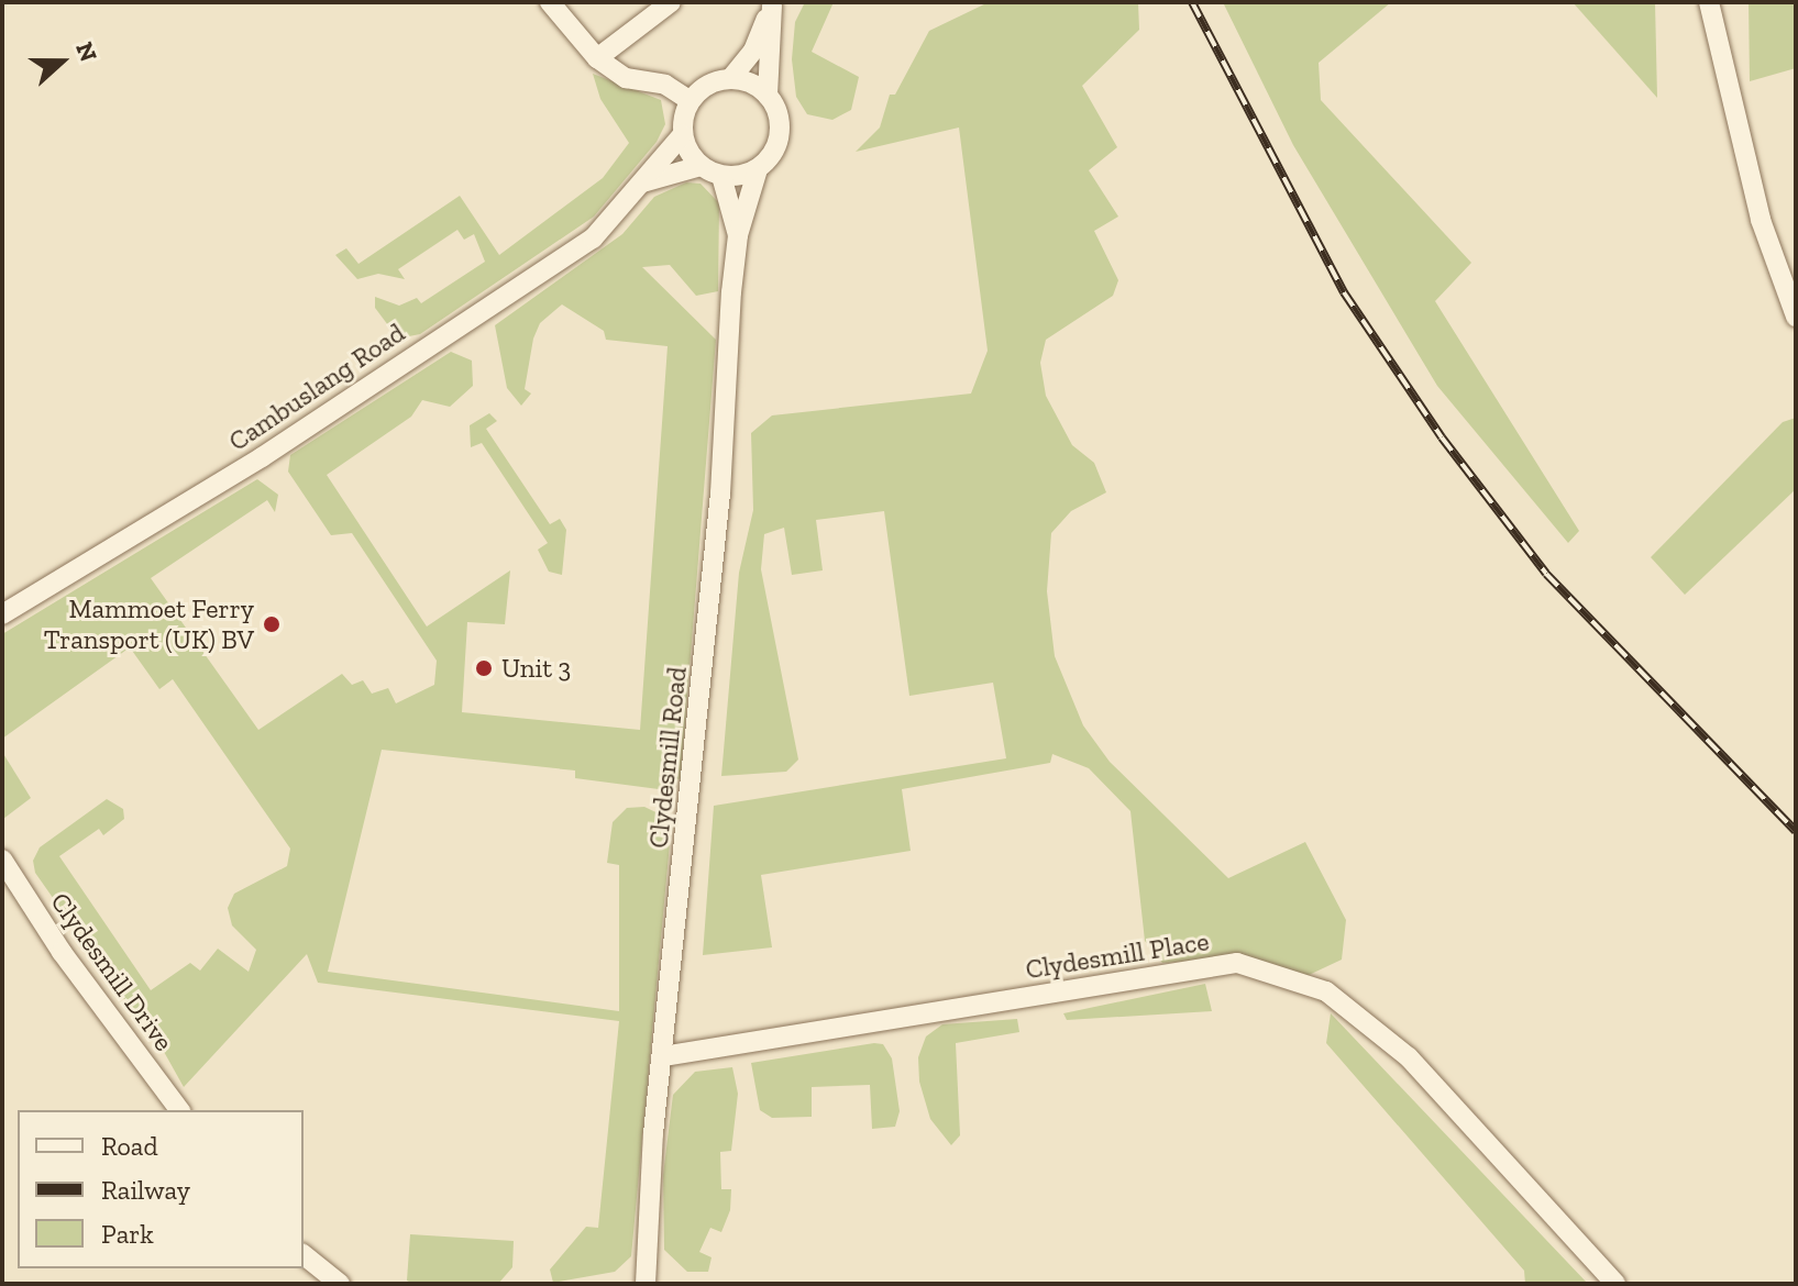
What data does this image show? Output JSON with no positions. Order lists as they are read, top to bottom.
{
  "streets": {
    "street": [
      "Cambuslang Road",
      "Clydesmill Road",
      "Clydesmill Place",
      "Clydesmill Drive"
    ]
  },
  "crossings": [
    ["Cambuslang Road", "Clydesmill Road"],
    ["Clydesmill Road", "Clydesmill Place"]
  ],
  "places": ["Mammoet Ferry Transport (UK) BV", "Unit 3"],
  "legend": ["Road", "Railway", "Park"],
  "north": "right"
}
